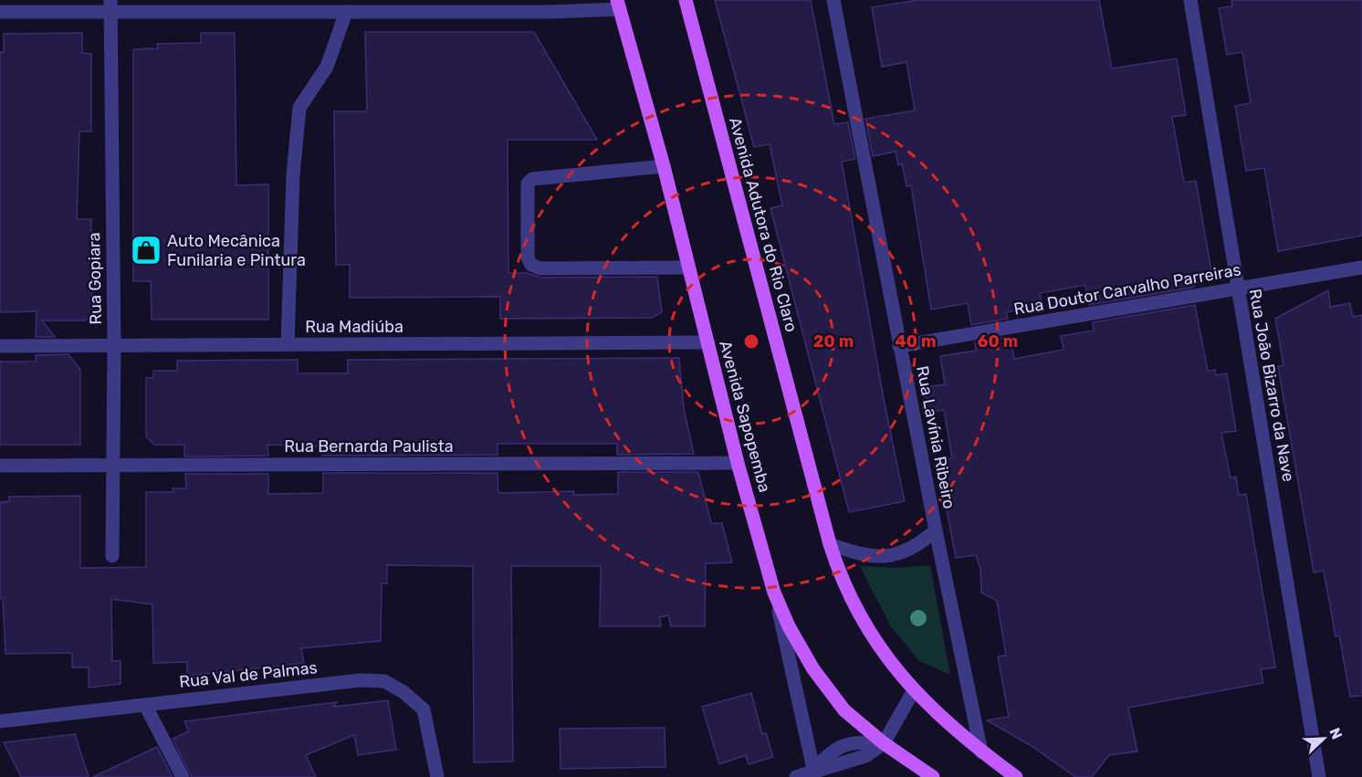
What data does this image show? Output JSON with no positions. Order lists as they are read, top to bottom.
{
  "streets": {
    "main road": ["Avenida Adutora do Rio Claro", "Avenida Sapopemba"],
    "street": [
      "Rua Gopiara",
      "Rua Doutor Carvalho Parreiras",
      "Rua Madiúba",
      "Rua João Bizarro da Nave",
      "Rua Lavínia Ribeiro",
      "Rua Bernarda Paulista",
      "Rua Val de Palmas"
    ]
  },
  "crossings": [
    ["Avenida Adutora do Rio Claro", "Rua Lavínia Ribeiro"],
    ["Rua Gopiara", "Rua Madiúba"],
    ["Rua Gopiara", "Rua Bernarda Paulista"],
    ["Rua Doutor Carvalho Parreiras", "Rua João Bizarro da Nave"],
    ["Rua Doutor Carvalho Parreiras", "Rua Lavínia Ribeiro"],
    ["Rua Madiúba", "Avenida Sapopemba"],
    ["Avenida Sapopemba", "Rua Bernarda Paulista"]
  ],
  "places": {
    "shop": ["Auto Mecânica Funilaria e Pintura"]
  },
  "north": "top right",
  "rings": ["20 m", "40 m", "60 m"]
}
